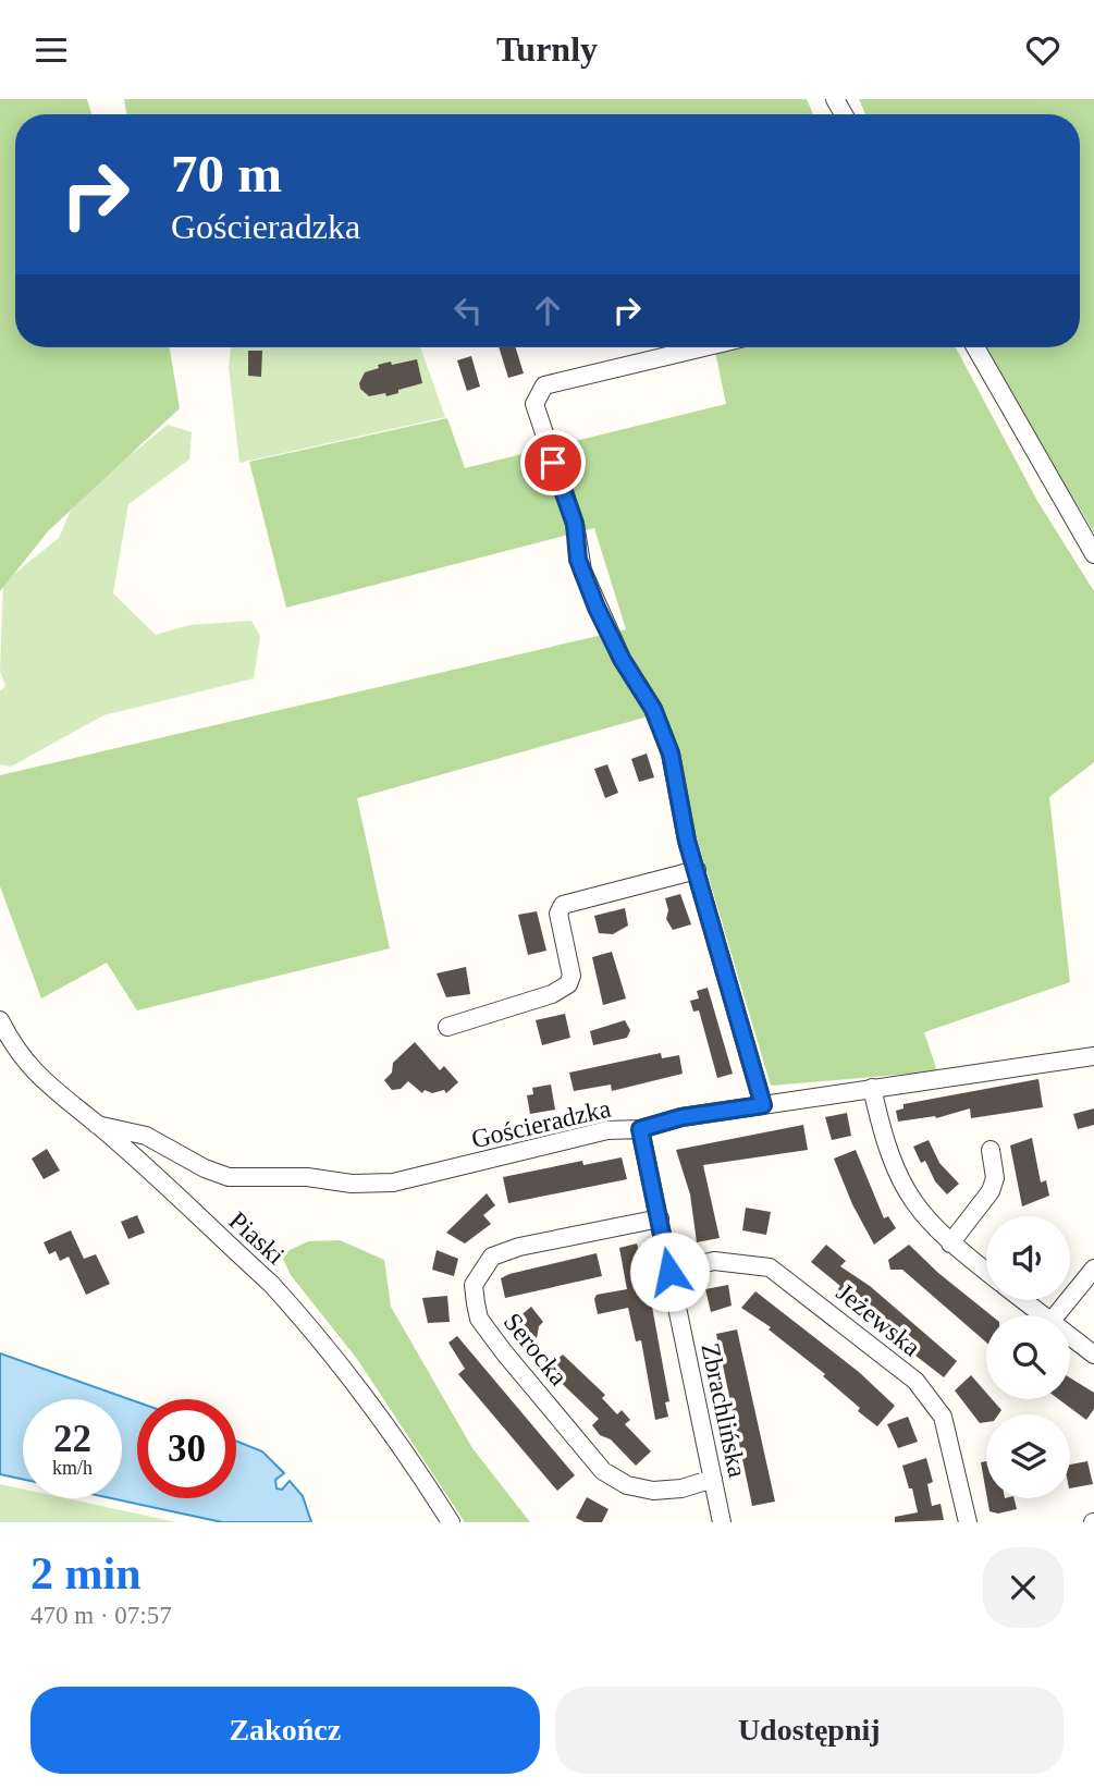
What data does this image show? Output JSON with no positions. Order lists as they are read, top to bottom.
{
  "streets": {
    "street": [
      "Gościeradzka",
      "Piaski",
      "Jeżewska",
      "Serocka",
      "Zbrachlińska"
    ]
  },
  "crossings": [
    ["Gościeradzka", "Piaski"],
    ["Gościeradzka", "Zbrachlińska"],
    ["Jeżewska", "Zbrachlińska"],
    ["Serocka", "Zbrachlińska"]
  ],
  "page": {
    "header": "Turnly",
    "turn": ["70 m", "Gościeradzka"],
    "speed": "22 km/h",
    "limit": "30",
    "heading": ["2 min", "470 m · 07:57"],
    "buttons": ["Zakończ", "Udostępnij"]
  }
}
